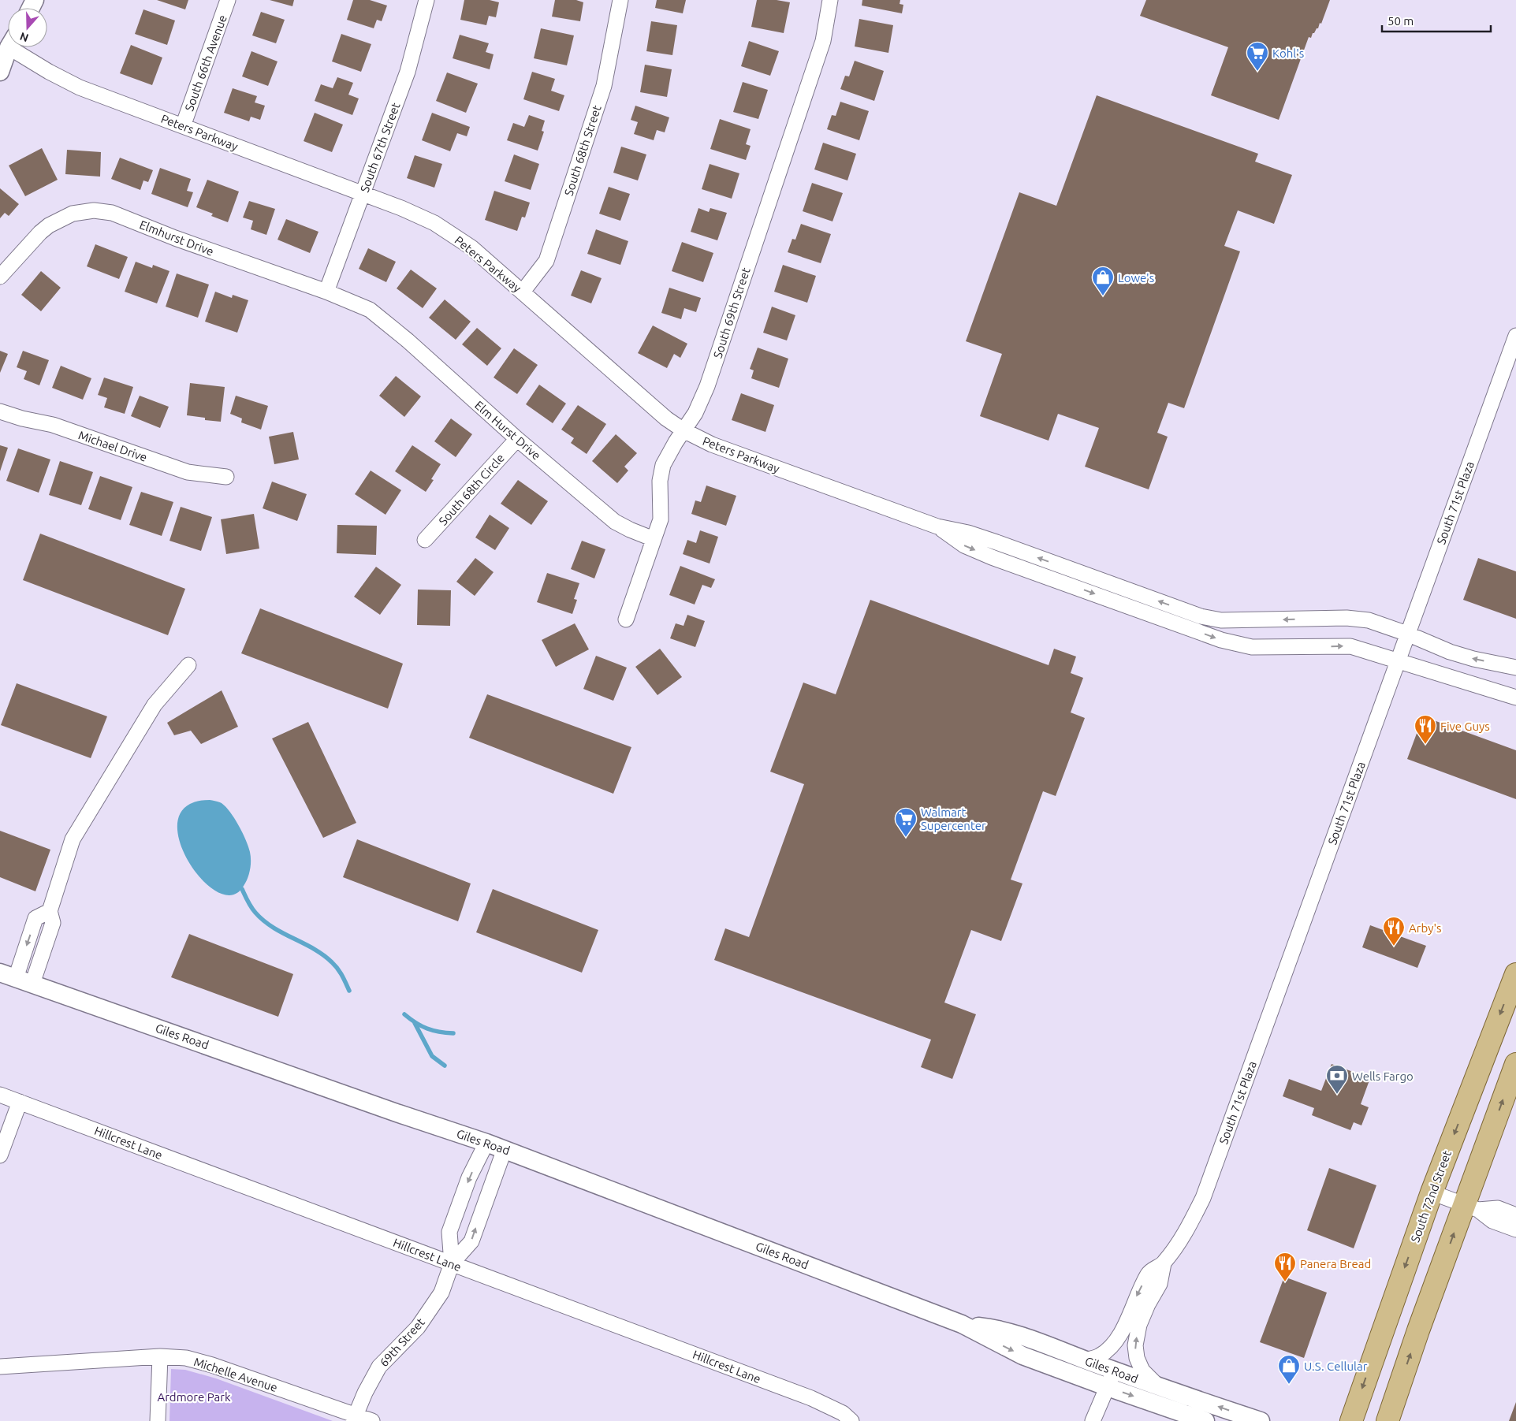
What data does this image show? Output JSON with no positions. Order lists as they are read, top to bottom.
{
  "streets": {
    "main road": ["South 72nd Street"],
    "street": [
      "South 66th Avenue",
      "Peters Parkway",
      "South 67th Street",
      "South 68th Street",
      "Elmhurst Drive",
      "South 69th Street",
      "Elm Hurst Drive",
      "Michael Drive",
      "South 68th Circle",
      "South 71st Plaza",
      "Giles Road",
      "Hillcrest Lane",
      "69th Street",
      "Michelle Avenue"
    ]
  },
  "crossings": [
    ["South 66th Avenue", "Peters Parkway"],
    ["Peters Parkway", "South 67th Street"],
    ["Peters Parkway", "South 68th Street"],
    ["Peters Parkway", "South 69th Street"],
    ["South 67th Street", "Elmhurst Drive"],
    ["Elmhurst Drive", "Elm Hurst Drive"],
    ["South 69th Street", "Elm Hurst Drive"],
    ["Elm Hurst Drive", "South 68th Circle"],
    ["South 71st Plaza", "Giles Road"],
    ["Hillcrest Lane", "69th Street"],
    ["69th Street", "Michelle Avenue"]
  ],
  "parks": ["Ardmore Park"],
  "places": {
    "supermarket": ["Kohl's", "Walmart Supercenter"],
    "shop": ["Lowe's", "U.S. Cellular"],
    "restaurant": ["Five Guys", "Arby's", "Panera Bread"],
    "bank": ["Wells Fargo"]
  },
  "scale_bar": "50 m",
  "north": "bottom"
}
